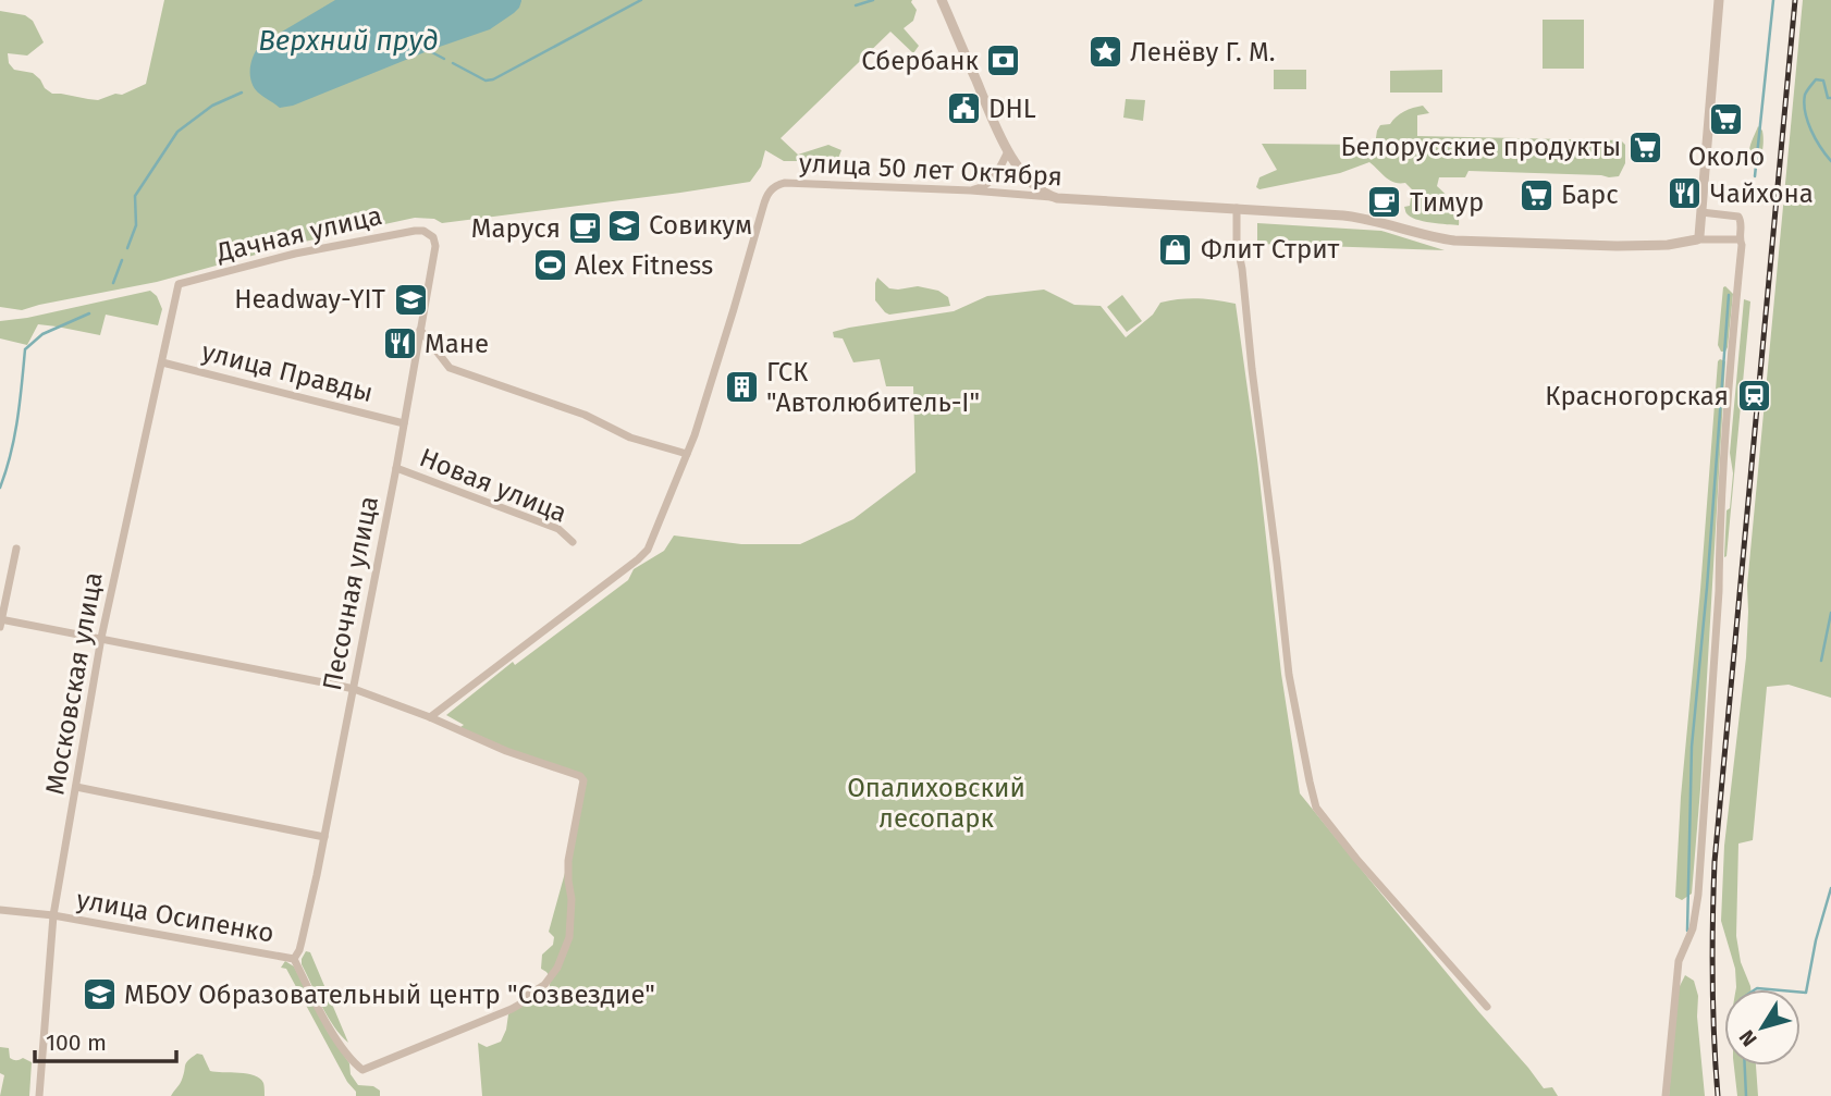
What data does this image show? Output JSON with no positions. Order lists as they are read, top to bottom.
{
  "streets": {
    "street": [
      "улица 50 лет Октября",
      "Дачная улица",
      "улица Правды",
      "Новая улица",
      "Песочная улица",
      "Московская улица",
      "улица Осипенко"
    ]
  },
  "crossings": [
    ["улица 50 лет Октября", "улица Осипенко"],
    ["Дачная улица", "Песочная улица"],
    ["Дачная улица", "Московская улица"],
    ["улица Правды", "Песочная улица"],
    ["улица Правды", "Московская улица"],
    ["Новая улица", "Песочная улица"],
    ["Песочная улица", "улица Осипенко"],
    ["Московская улица", "улица Осипенко"]
  ],
  "water": ["Верхний пруд"],
  "parks": ["Опалиховский лесопарк"],
  "places": {
    "place": ["Ленёву Г. М."],
    "bank": ["Сбербанк"],
    "public building": ["DHL"],
    "supermarket": ["Около", "Белорусские продукты", "Барс"],
    "restaurant": ["Чайхона", "Мане"],
    "cafe": ["Тимур", "Маруся"],
    "school or university": ["Совикум", "Headway-YIT", "МБОУ Образовательный центр \"Созвездие\""],
    "shop": ["Флит Стрит"],
    "sports": ["Alex Fitness"],
    "building": ["ГСК \"Автолюбитель-I\""],
    "station": ["Красногорская"]
  },
  "scale_bar": "100 m",
  "north": "bottom left"
}
